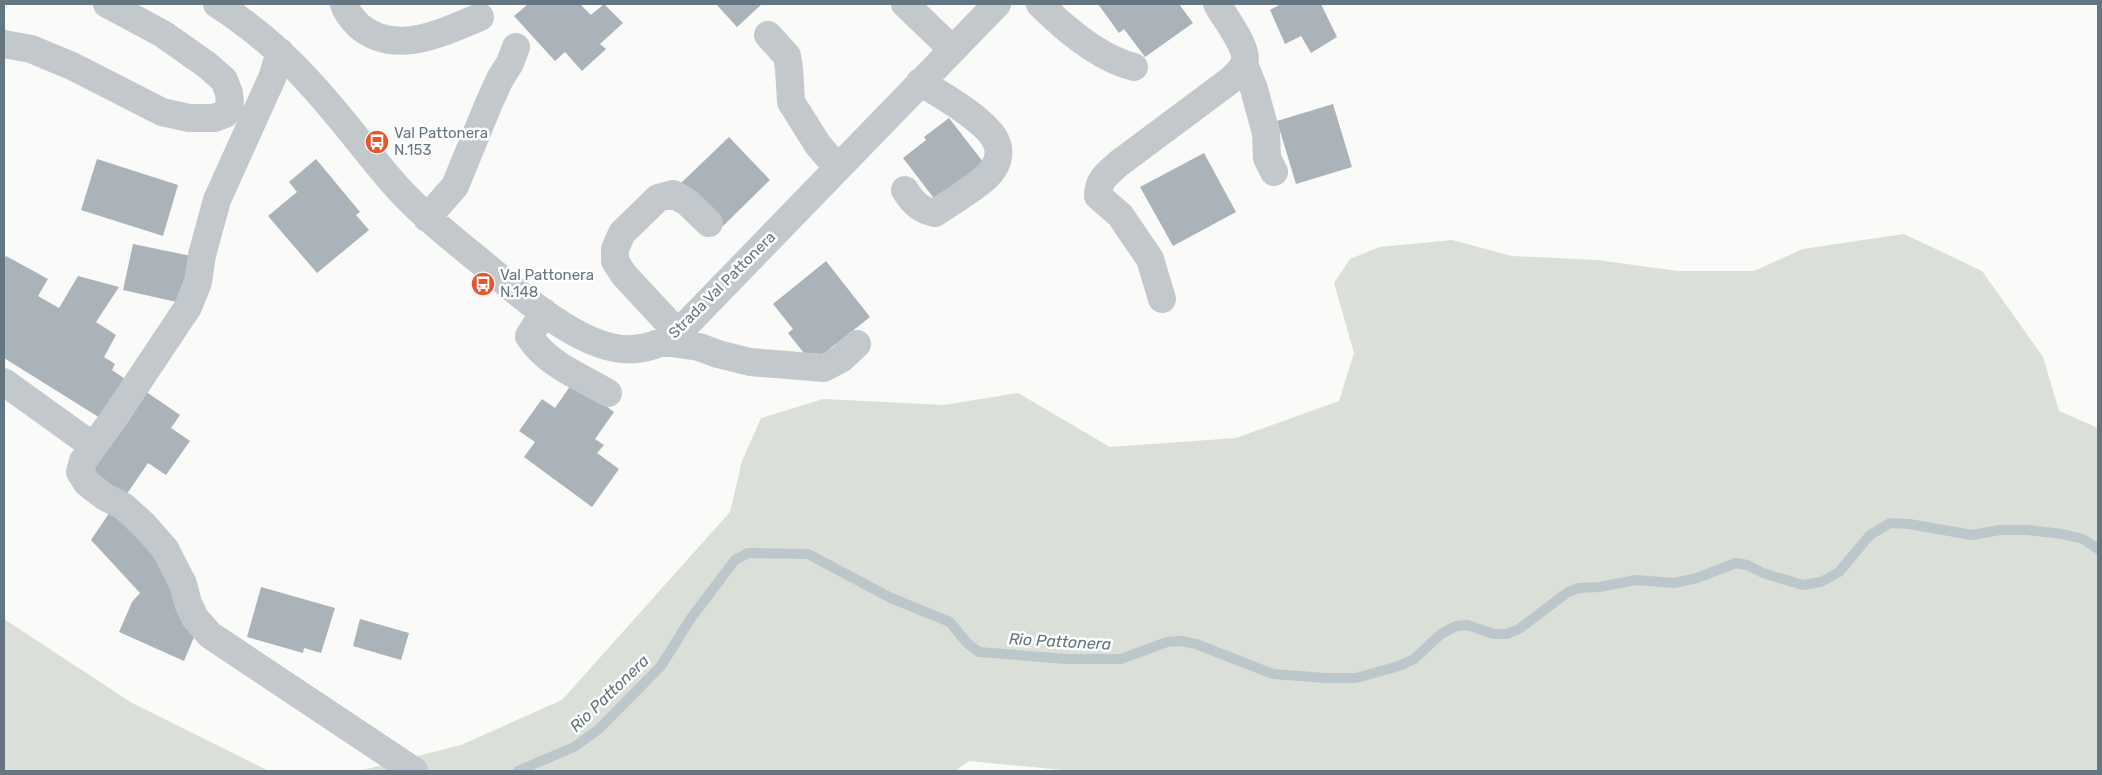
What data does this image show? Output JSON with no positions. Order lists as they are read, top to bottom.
{
  "streets": {
    "street": ["Strada Val Pattonera"]
  },
  "water": ["Rio Pattonera"],
  "places": {
    "bus stop": ["Val Pattonera N.153", "Val Pattonera N.148"]
  }
}
